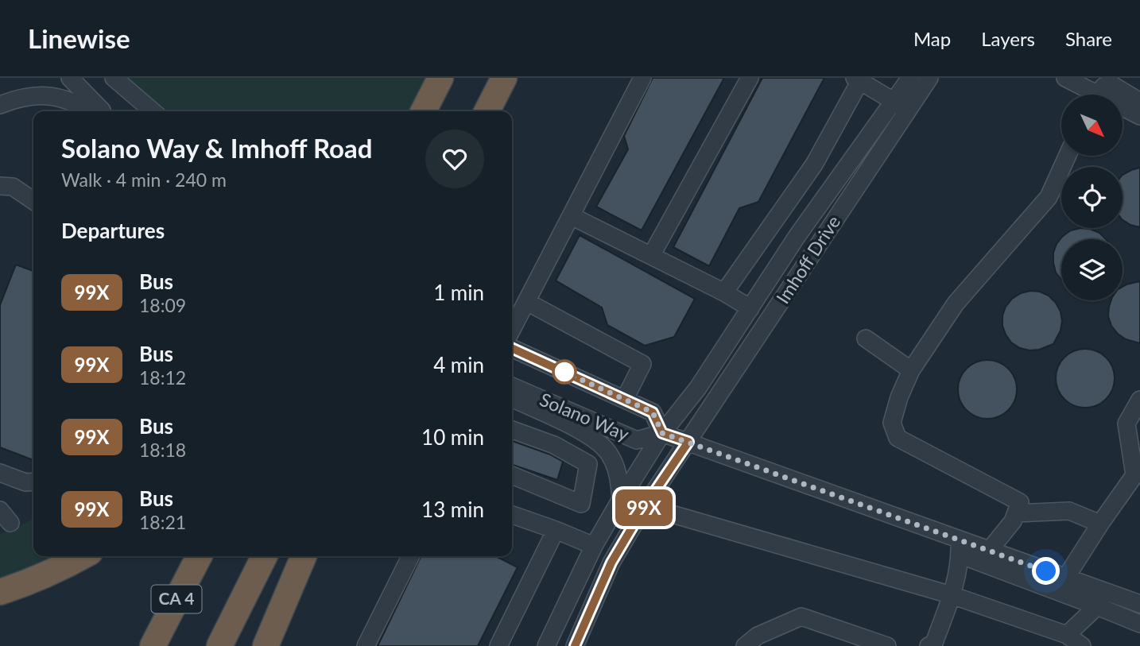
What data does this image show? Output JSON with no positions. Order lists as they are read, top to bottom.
{
  "streets": {
    "highway": ["CA 4"],
    "street": ["Imhoff Drive", "Solano Way"]
  },
  "crossings": [
    ["Imhoff Drive", "Solano Way"]
  ],
  "lines": ["bus line 99X"],
  "north": "bottom right",
  "page": {
    "header": "Linewise",
    "nav": ["Map", "Layers", "Share"],
    "on_map": "99X",
    "heading": [
      ["Solano Way & Imhoff Road", "Walk · 4 min · 240 m"],
      "Departures"
    ],
    "list": [
      {
        "mark": "99X",
        "name": "Bus",
        "note": "18:09",
        "value": "1 min"
      },
      {
        "mark": "99X",
        "name": "Bus",
        "note": "18:12",
        "value": "4 min"
      },
      {
        "mark": "99X",
        "name": "Bus",
        "note": "18:18",
        "value": "10 min"
      },
      {
        "mark": "99X",
        "name": "Bus",
        "note": "18:21",
        "value": "13 min"
      }
    ]
  }
}
